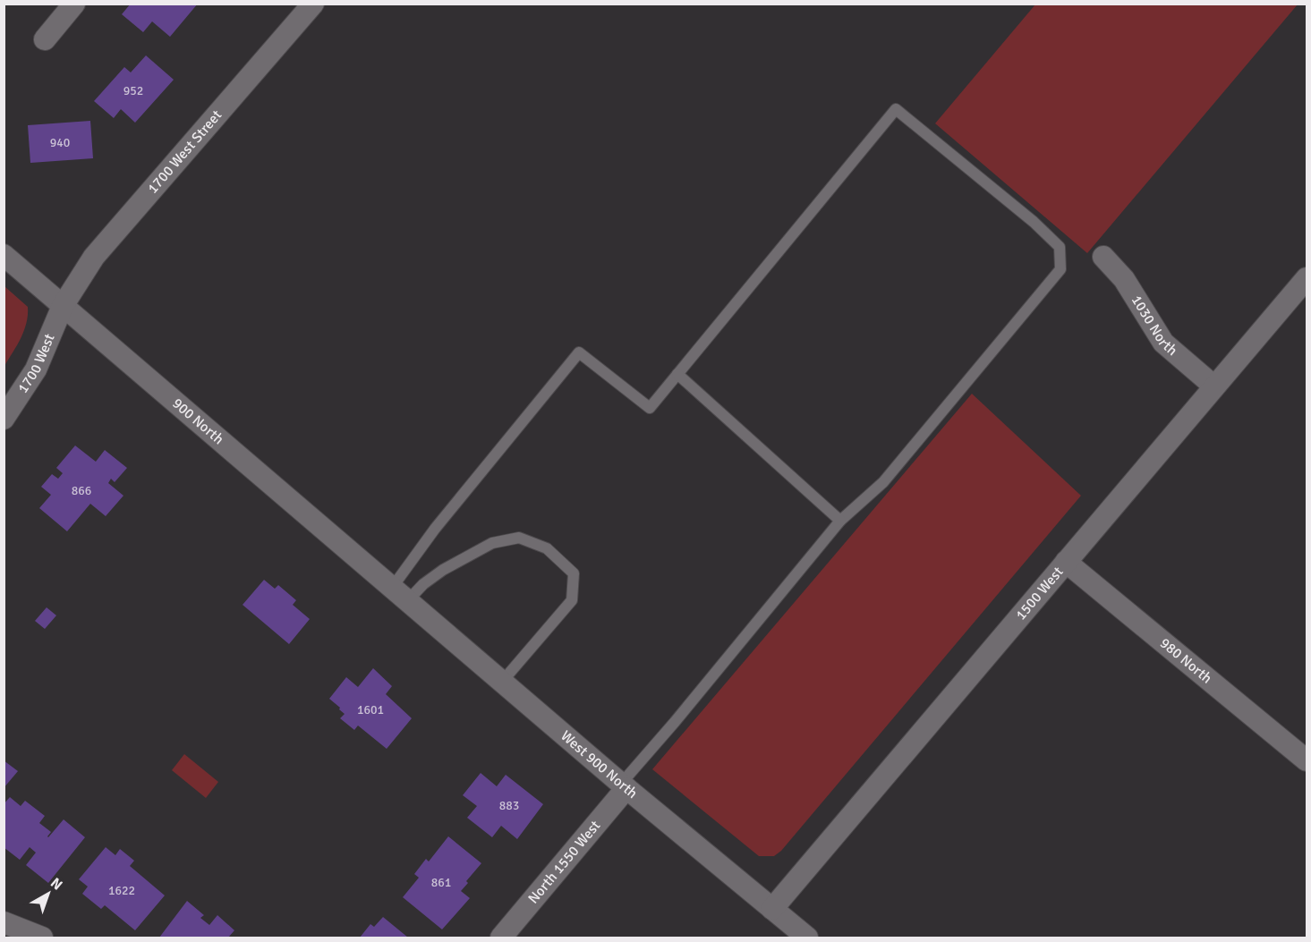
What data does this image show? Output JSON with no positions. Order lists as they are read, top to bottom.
{
  "streets": {
    "street": [
      "1700 West Street",
      "1030 North",
      "1700 West",
      "900 North",
      "1500 West",
      "980 North",
      "West 900 North",
      "North 1550 West"
    ]
  },
  "crossings": [
    ["1700 West Street", "1700 West"],
    ["1700 West Street", "900 North"],
    ["1030 North", "1500 West"],
    ["1700 West", "900 North"],
    ["900 North", "West 900 North"],
    ["1500 West", "980 North"],
    ["1500 West", "West 900 North"],
    ["West 900 North", "North 1550 West"]
  ],
  "house_numbers": [
    "952",
    "940",
    "866",
    "1601",
    "883",
    "861",
    "1622"
  ],
  "north": "top right"
}
